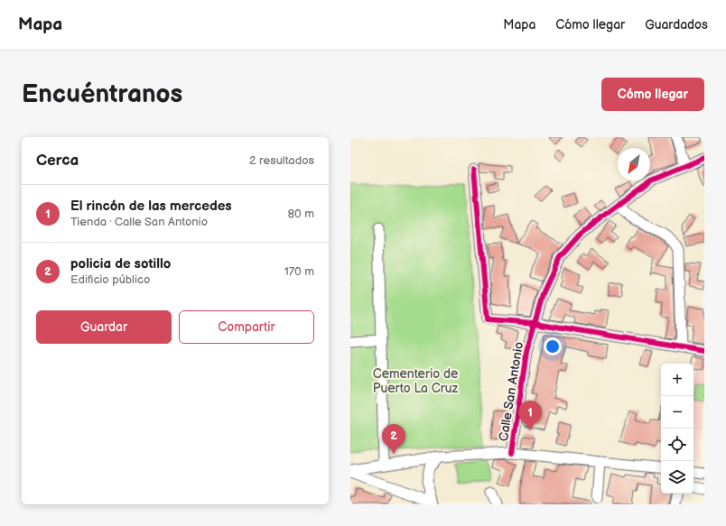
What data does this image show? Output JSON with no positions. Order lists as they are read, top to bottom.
{
  "streets": {
    "street": ["Calle San Antonio"]
  },
  "parks": ["Cementerio de Puerto La Cruz"],
  "north": "bottom left",
  "page": {
    "header": "Mapa",
    "nav": ["Mapa", "Cómo llegar", "Guardados"],
    "buttons": [
      "Cómo llegar",
      ["Guardar", "Compartir"]
    ],
    "title": "Encuéntranos",
    "heading": ["Cerca", "2 resultados"],
    "list": [
      {
        "mark": "1",
        "name": "El rincón de las mercedes",
        "note": "Tienda · Calle San Antonio",
        "value": "80 m"
      },
      {
        "mark": "2",
        "name": "policia de sotillo",
        "note": "Edificio público",
        "value": "170 m"
      }
    ],
    "map_buttons": ["+", "−"],
    "pins": ["1", "2"]
  }
}
